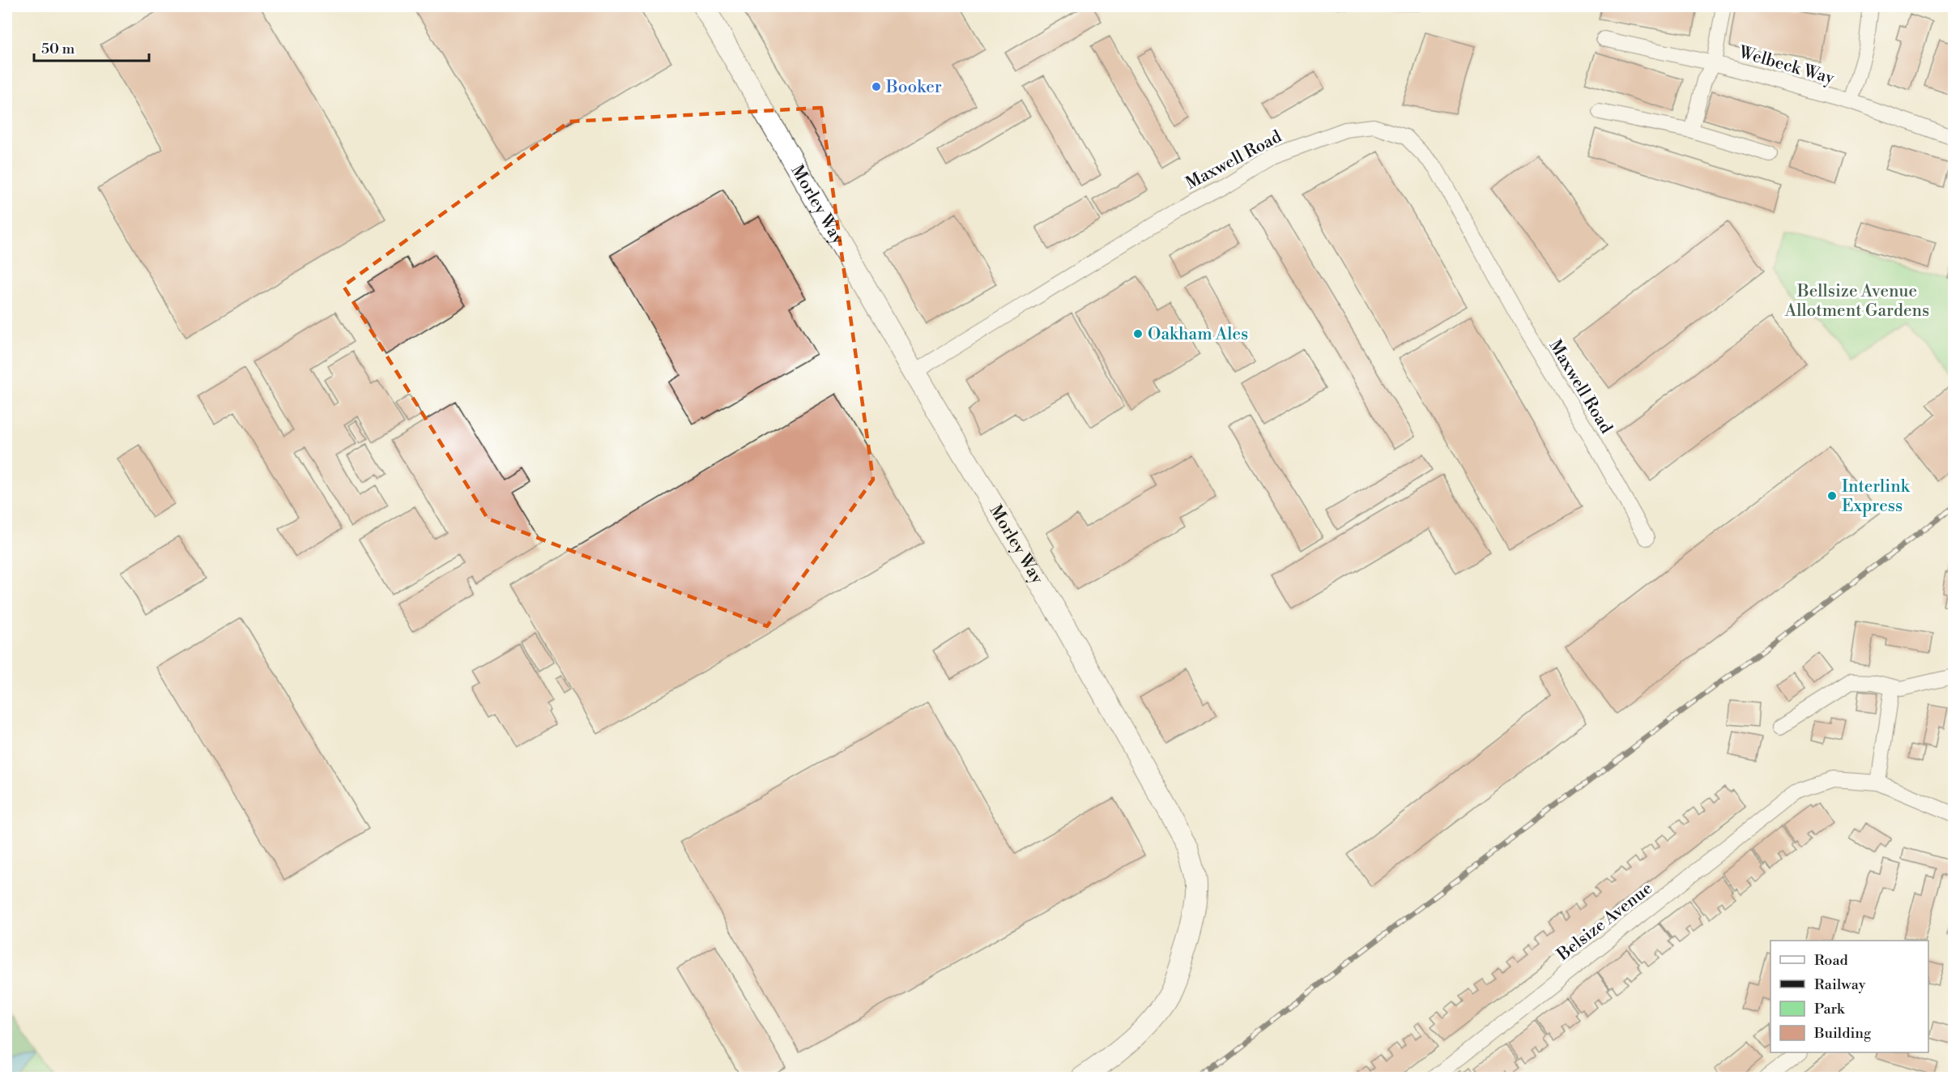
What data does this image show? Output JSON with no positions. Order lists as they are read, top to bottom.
{
  "streets": {
    "street": [
      "Welbeck Way",
      "Maxwell Road",
      "Morley Way",
      "Belsize Avenue"
    ]
  },
  "crossings": [
    ["Maxwell Road", "Morley Way"]
  ],
  "parks": ["Bellsize Avenue Allotment Gardens"],
  "places": ["Booker", "Oakham Ales", "Interlink Express"],
  "legend": [
    "Road",
    "Railway",
    "Park",
    "Building"
  ],
  "scale_bar": "50 m"
}
